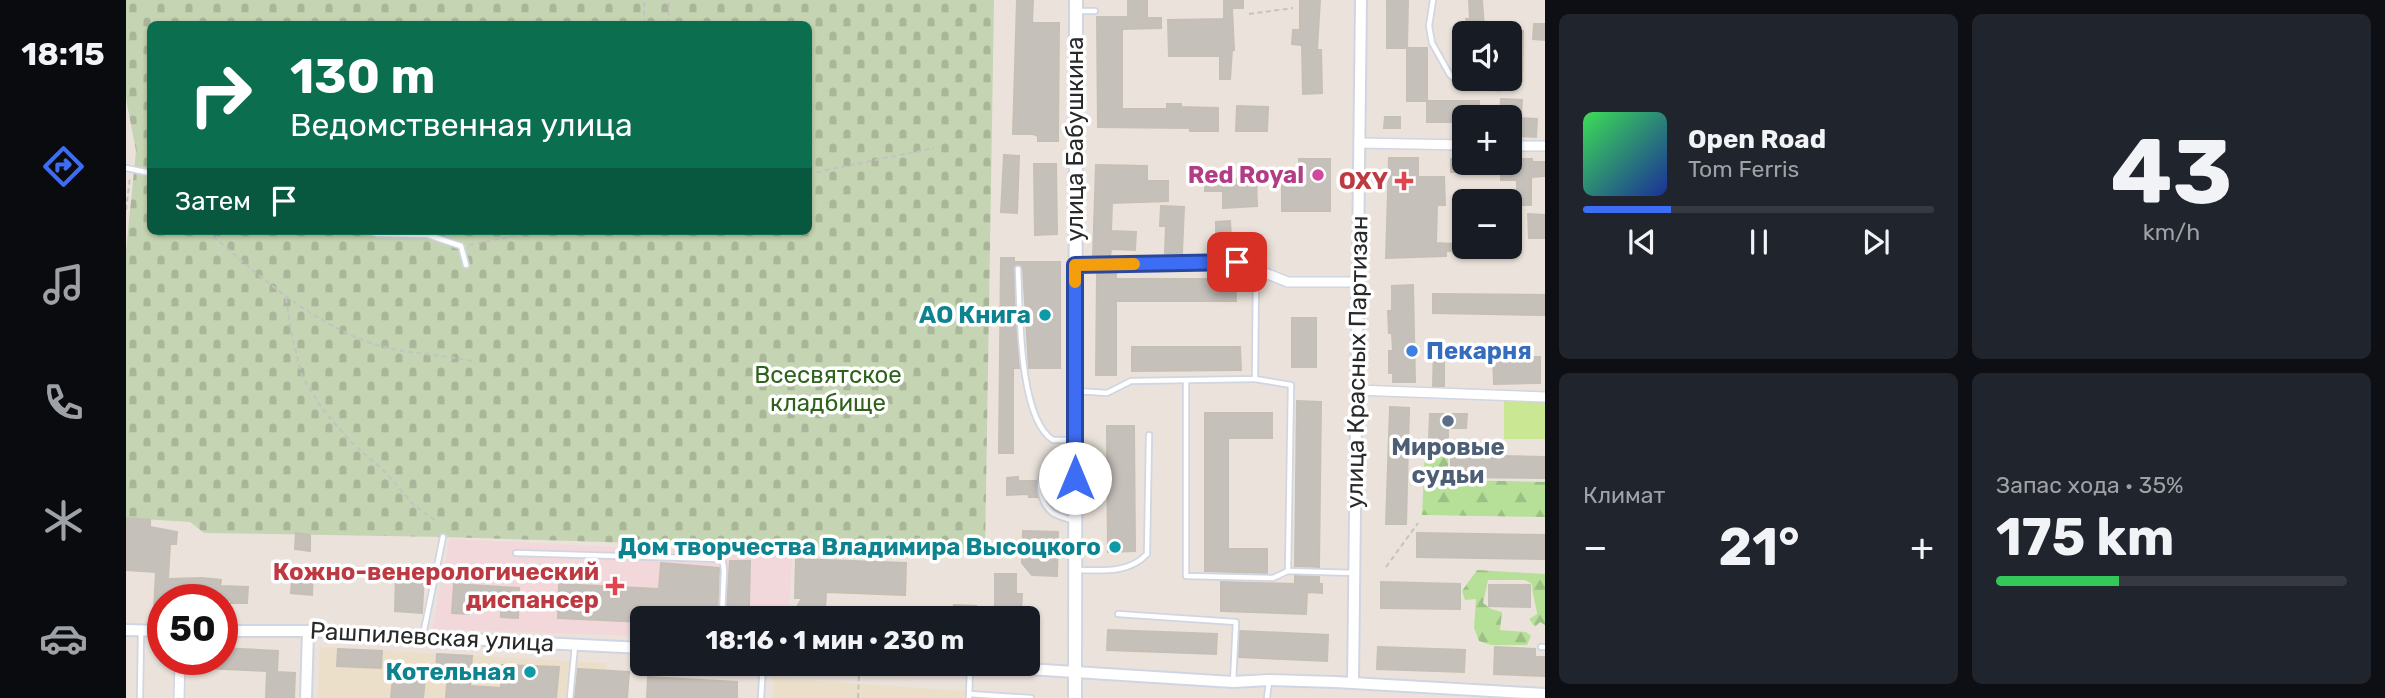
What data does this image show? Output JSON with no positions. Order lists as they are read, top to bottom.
{
  "streets": {
    "main road": ["улица Бабушкина"],
    "street": ["улица Красных Партизан", "Рашпилевская улица"]
  },
  "parks": ["Всесвятское кладбище"],
  "places": {
    "other": [
      "Red Royal",
      "АО Книга",
      "Пекарня",
      "Мировые судьи",
      "Дом творчества Владимира Высоцкого",
      "Котельная"
    ],
    "health": ["OXY", "Кожно-венерологический диспансер"]
  },
  "page": {
    "tabs": "18:15",
    "tile": [
      ["43", "km/h"],
      "Климат",
      ["Запас хода · 35%", "175 km"]
    ],
    "map_buttons": ["+", "−"],
    "turn": ["130 m", "Ведомственная улица"],
    "song": ["Open Road", "Tom Ferris"],
    "then": "Затем",
    "heat": ["−", "21°", "+"],
    "limit": "50",
    "trip": "18:16 · 1 мин · 230 m"
  }
}
